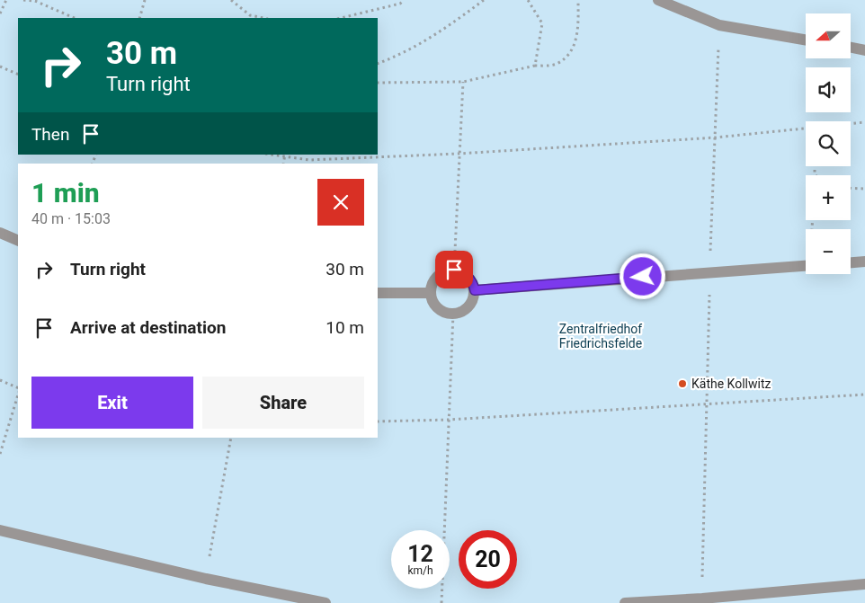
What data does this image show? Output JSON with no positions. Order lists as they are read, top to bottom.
{
  "parks": ["Zentralfriedhof Friedrichsfelde"],
  "places": ["Käthe Kollwitz"],
  "north": "left",
  "page": {
    "map_buttons": ["+", "−"],
    "turn": ["30 m", "Turn right"],
    "then": "Then",
    "heading": ["1 min", "40 m · 15:03"],
    "list": [
      {
        "name": "Turn right",
        "value": "30 m"
      },
      {
        "name": "Arrive at destination",
        "value": "10 m"
      }
    ],
    "buttons": ["Exit", "Share"],
    "speed": "12 km/h",
    "limit": "20"
  }
}
